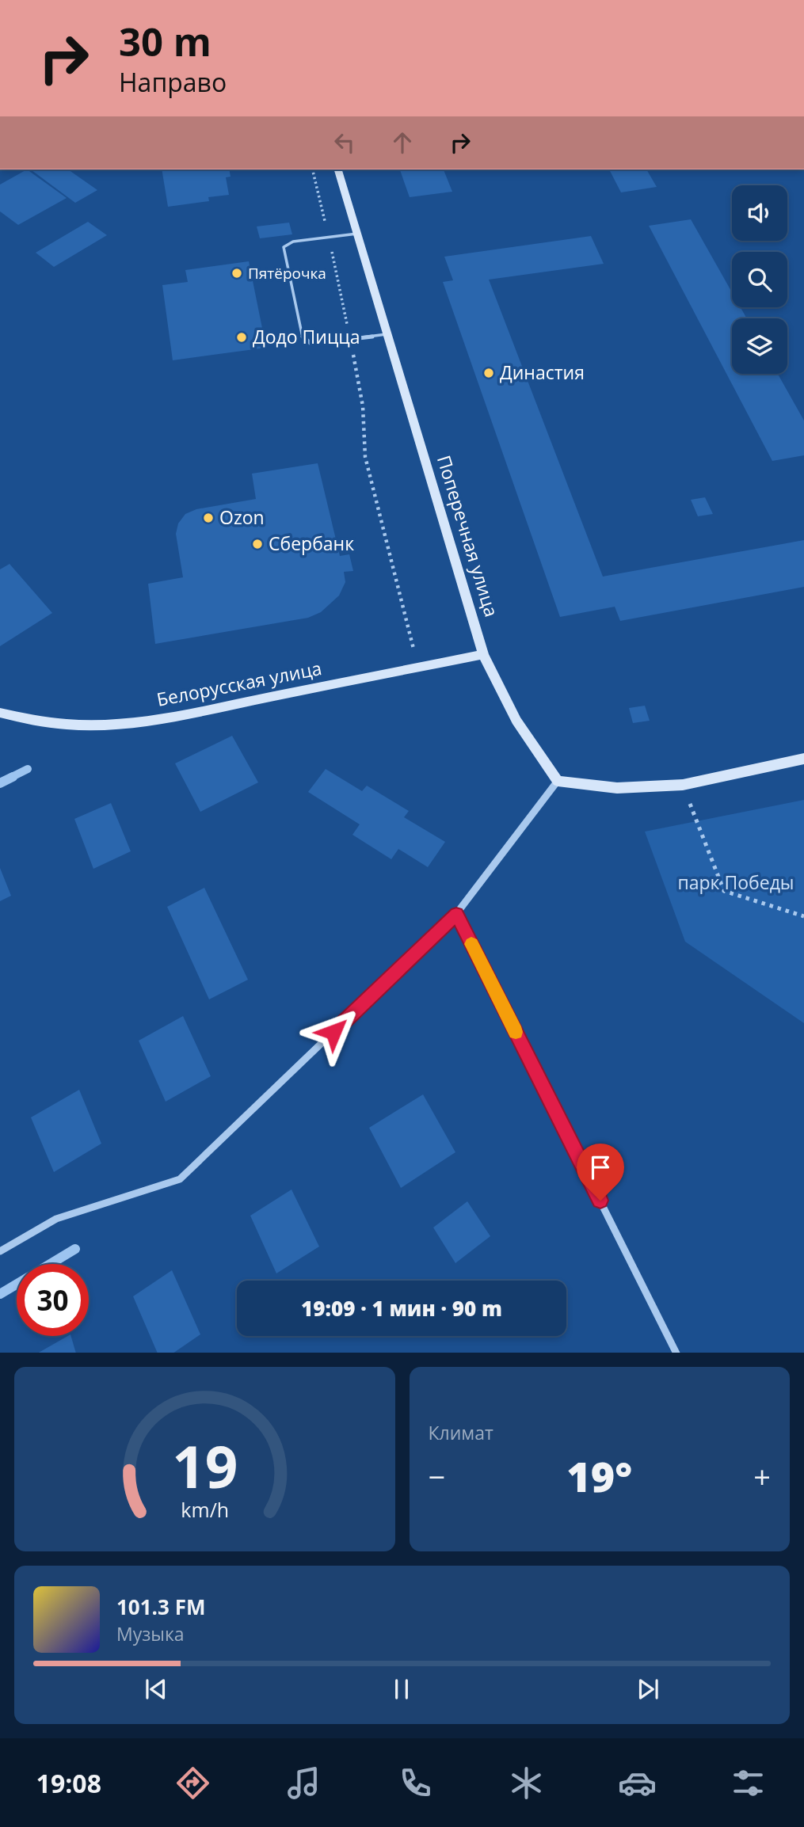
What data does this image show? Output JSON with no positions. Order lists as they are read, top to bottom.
{
  "streets": {
    "street": ["Поперечная улица", "Белорусская улица"]
  },
  "crossings": [
    ["Поперечная улица", "Белорусская улица"]
  ],
  "parks": ["парк Победы"],
  "places": [
    "Пятёрочка",
    "Додо Пицца",
    "Династия",
    "Ozon",
    "Сбербанк"
  ],
  "page": {
    "turn": ["30 m", "Направо"],
    "limit": "30",
    "trip": "19:09 · 1 мин · 90 m",
    "tile": "Климат",
    "heat": ["−", "19°", "+"],
    "song": ["101.3 FM", "Музыка"],
    "tabs": "19:08",
    "gauge": ["19", "km/h"]
  }
}
